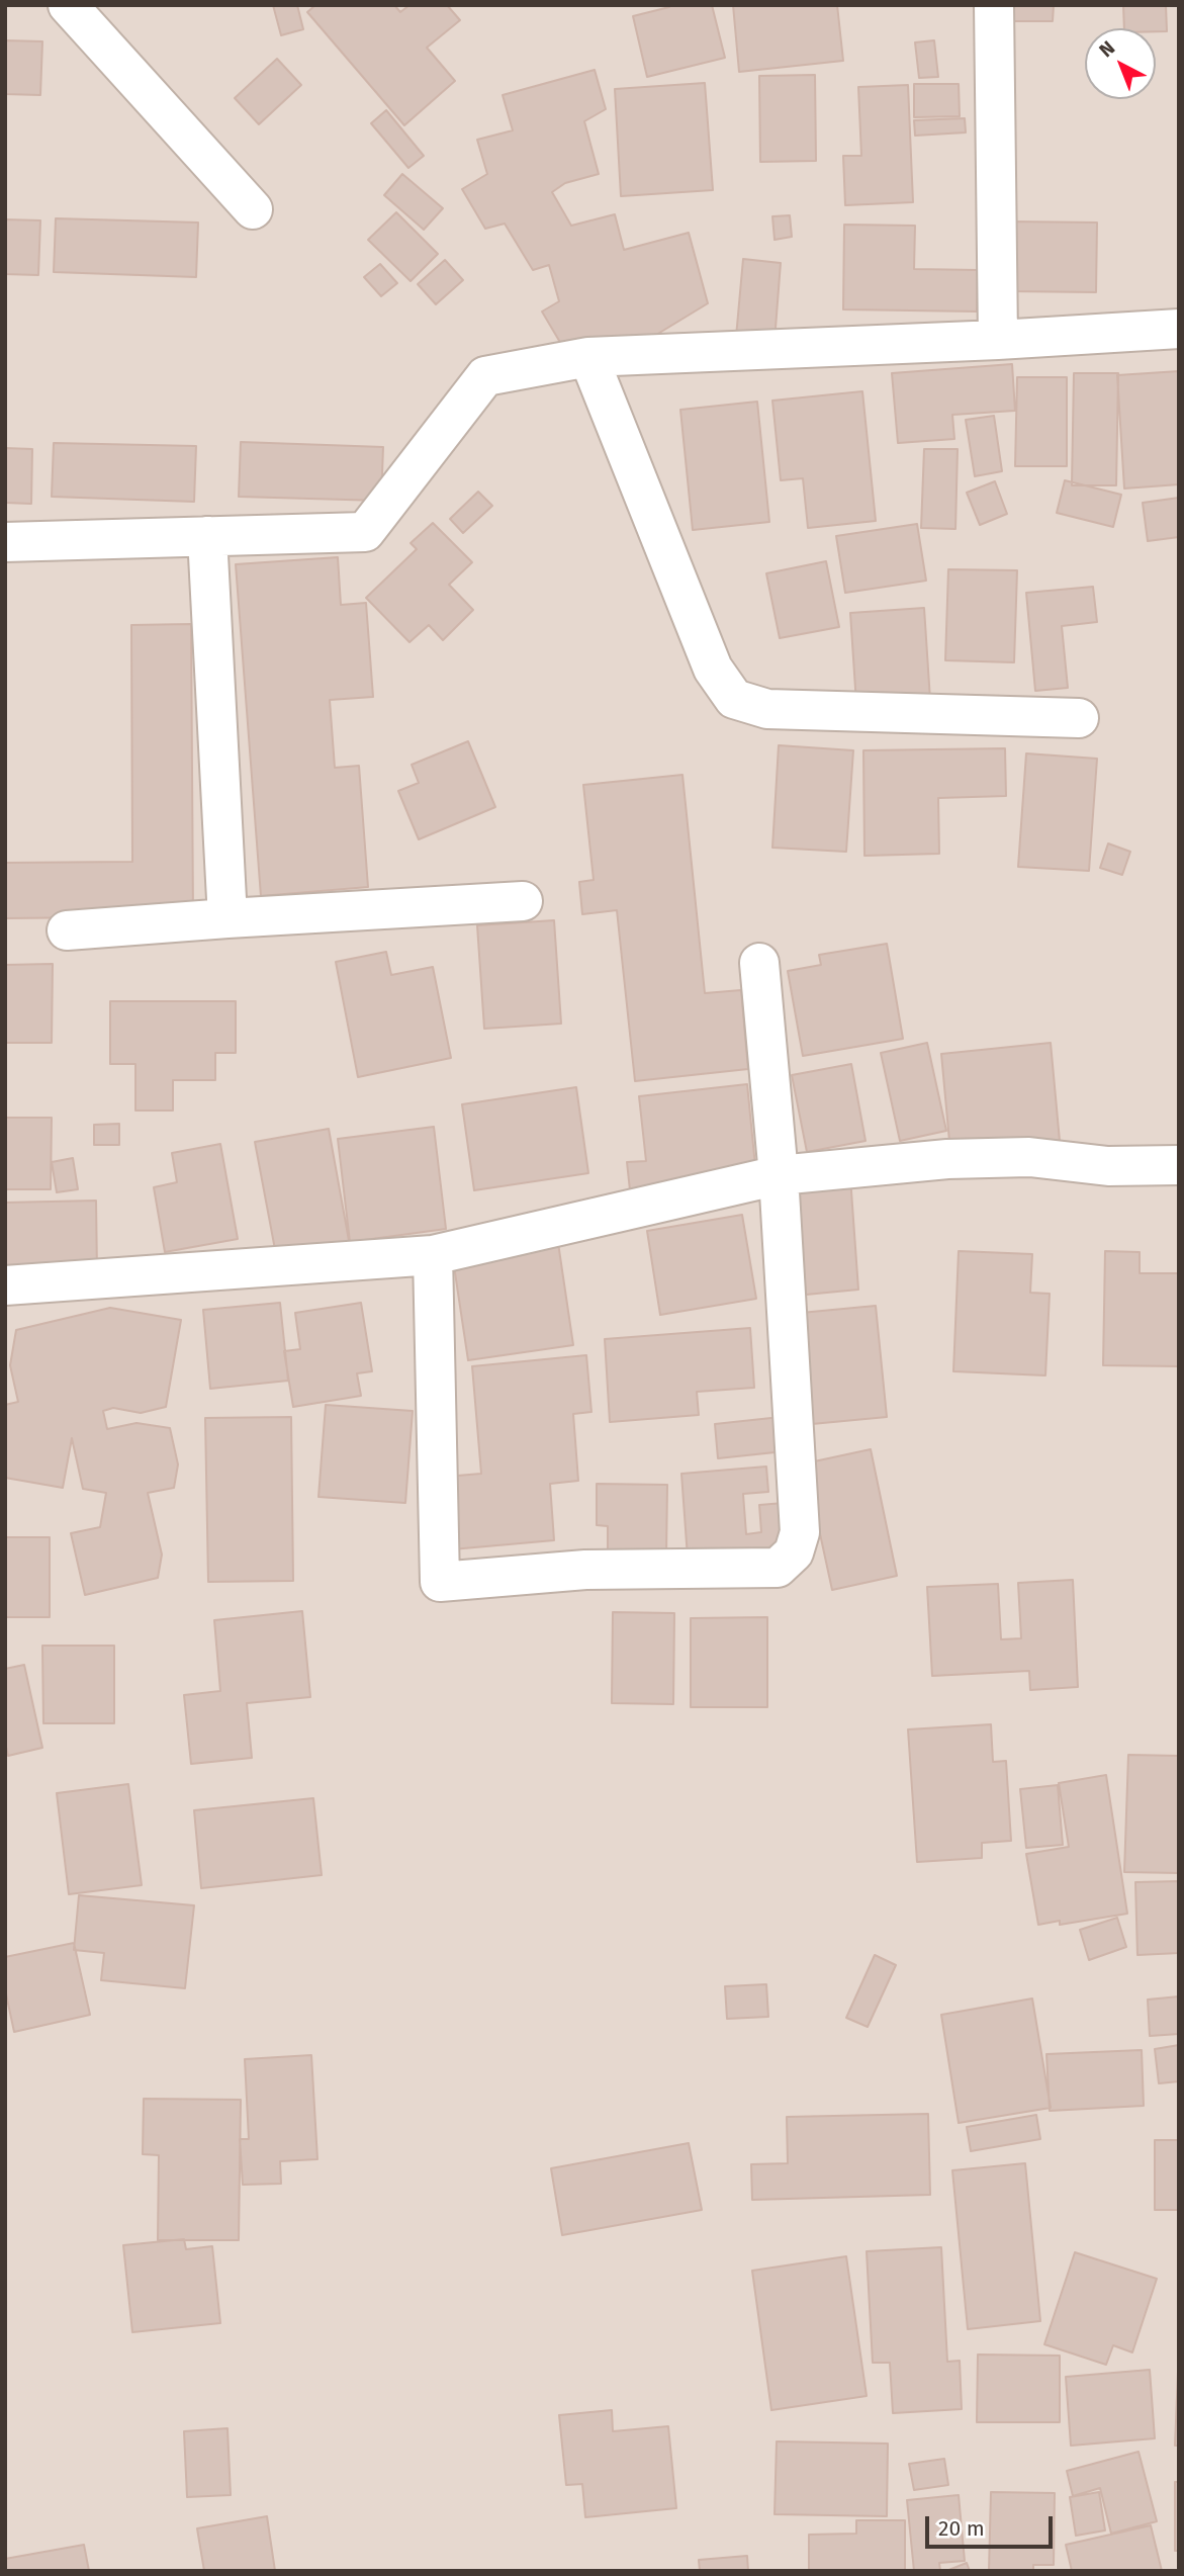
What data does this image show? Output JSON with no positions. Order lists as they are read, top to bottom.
{
  "scale_bar": "20 m",
  "north": "top left"
}
